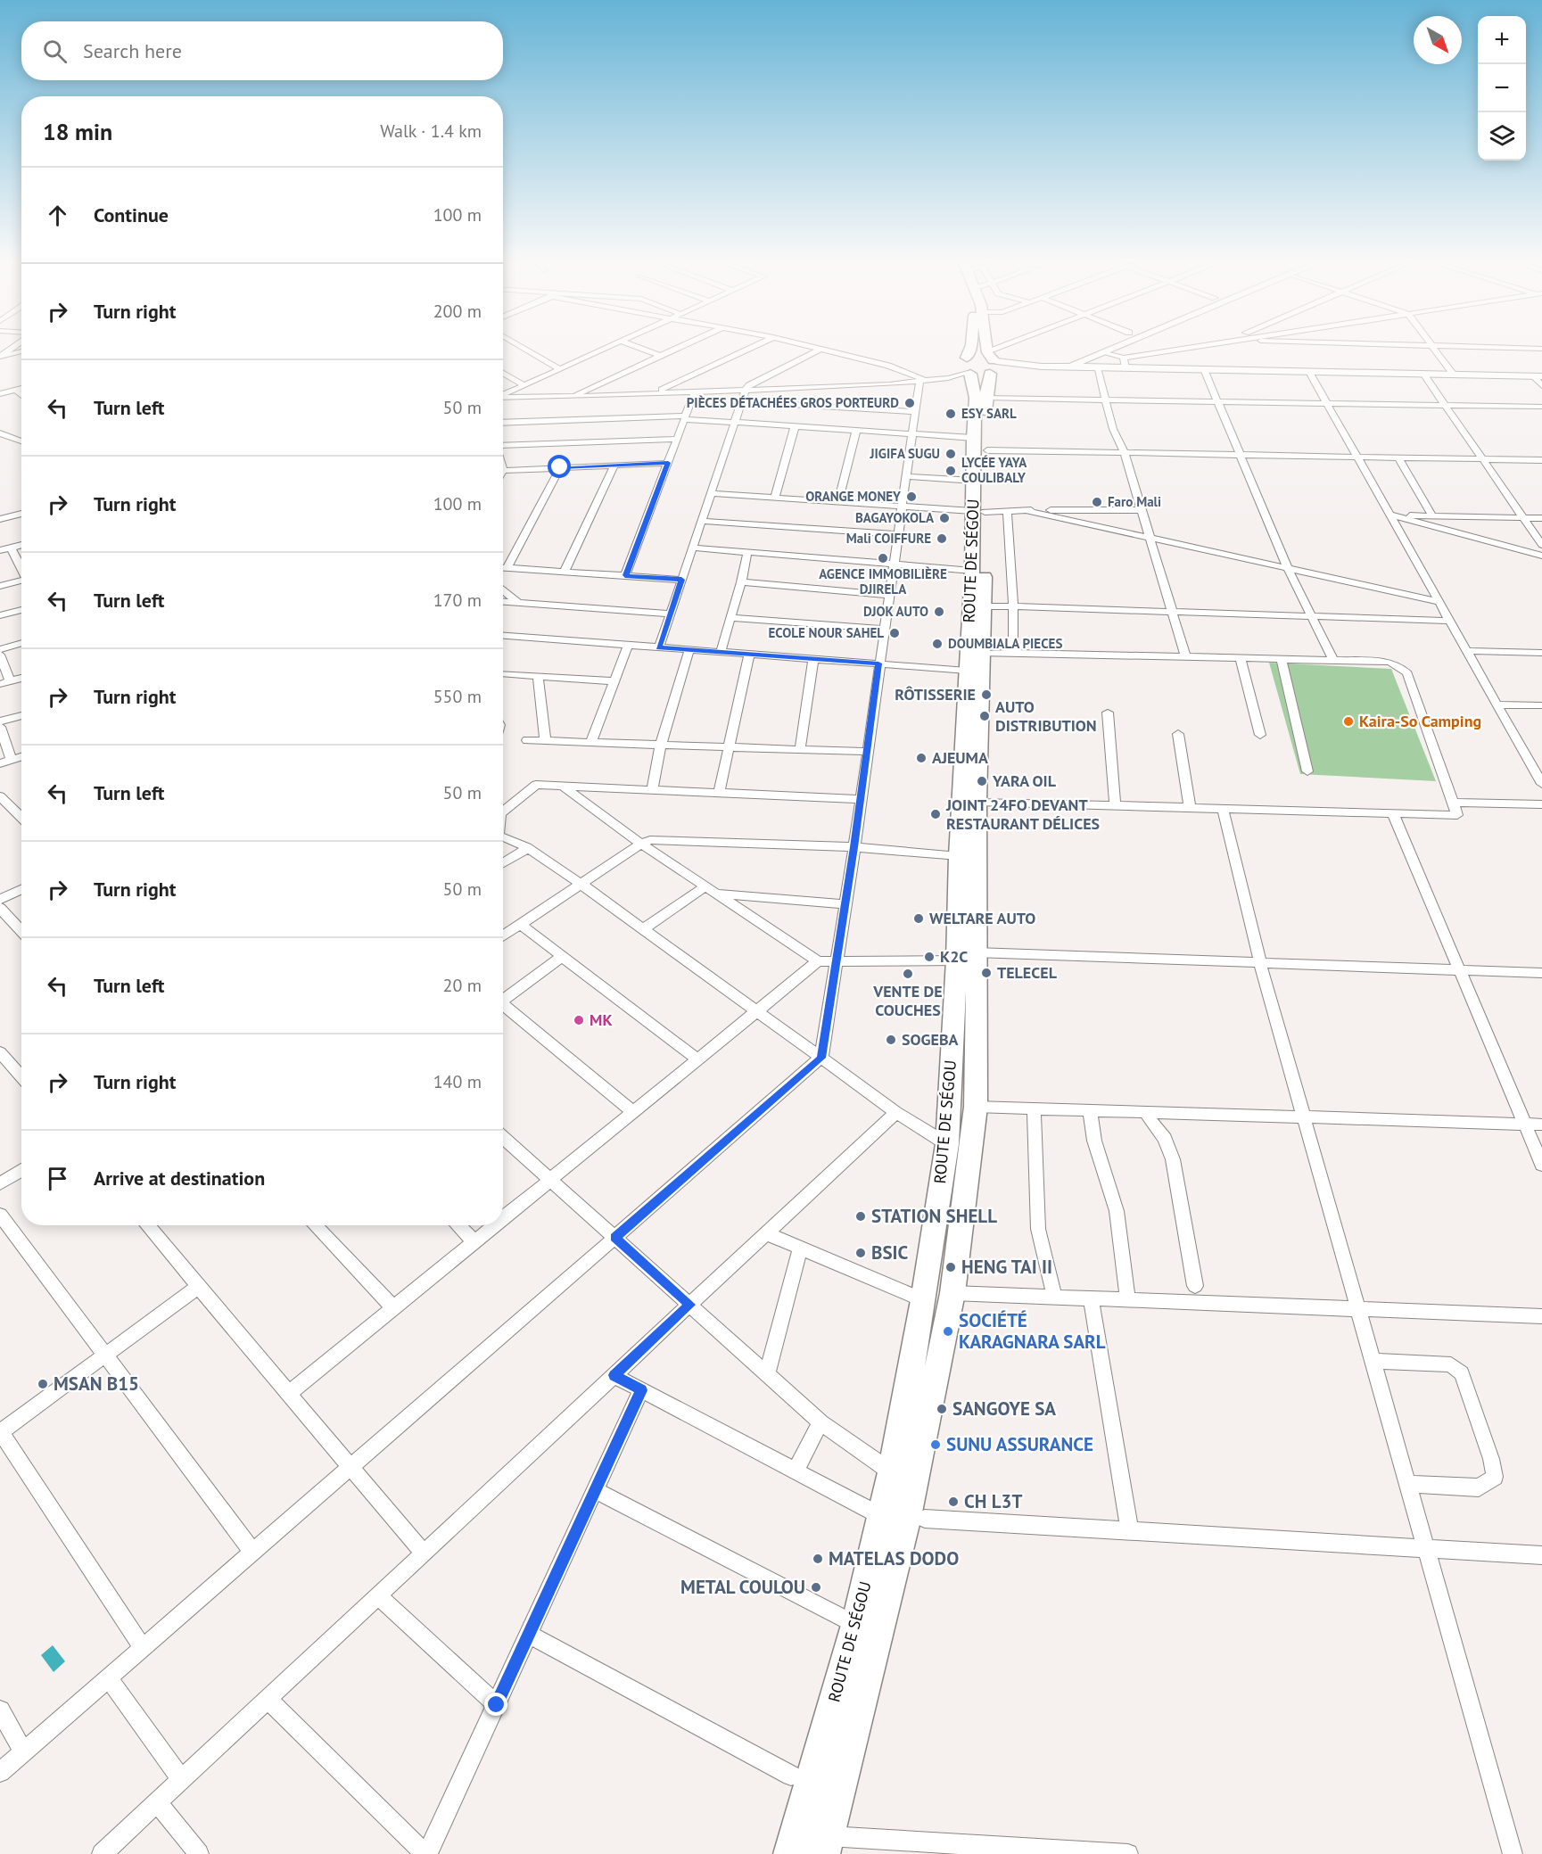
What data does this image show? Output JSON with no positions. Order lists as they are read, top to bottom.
{
  "streets": {
    "highway": ["ROUTE DE SÉGOU"]
  },
  "places": [
    "PIÈCES DÉTACHÉES GROS PORTEURD",
    "ESY SARL",
    "JIGIFA SUGU",
    "LYCÉE YAYA COULIBALY",
    "ORANGE MONEY",
    "Faro Mali",
    "BAGAYOKOLA",
    "Mali COIFFURE",
    "AGENCE IMMOBILIÈRE DJIRELA",
    "DJOK AUTO",
    "ECOLE NOUR SAHEL",
    "DOUMBIALA PIECES",
    "RÔTISSERIE",
    "AUTO DISTRIBUTION",
    "Kaira-So Camping",
    "AJEUMA",
    "YARA OIL",
    "JOINT 24FO DEVANT RESTAURANT DÉLICES",
    "WELTARE AUTO",
    "K2C",
    "TELECEL",
    "VENTE DE COUCHES",
    "MK",
    "SOGEBA",
    "STATION SHELL",
    "BSIC",
    "HENG TAI II",
    "SOCIÉTÉ KARAGNARA SARL",
    "MSAN B15",
    "SANGOYE SA",
    "SUNU ASSURANCE",
    "CH L3T",
    "MATELAS DODO",
    "METAL COULOU"
  ],
  "north": "bottom right",
  "page": {
    "map_buttons": ["+", "−"],
    "search": "Search here",
    "heading": ["18 min", "Walk · 1.4 km"],
    "list": [
      ["Continue", "100 m"],
      ["Turn right", "200 m"],
      ["Turn left", "50 m"],
      ["Turn right", "100 m"],
      ["Turn left", "170 m"],
      ["Turn right", "550 m"],
      ["Turn left", "50 m"],
      ["Turn right", "50 m"],
      ["Turn left", "20 m"],
      ["Turn right", "140 m"],
      "Arrive at destination"
    ]
  }
}
